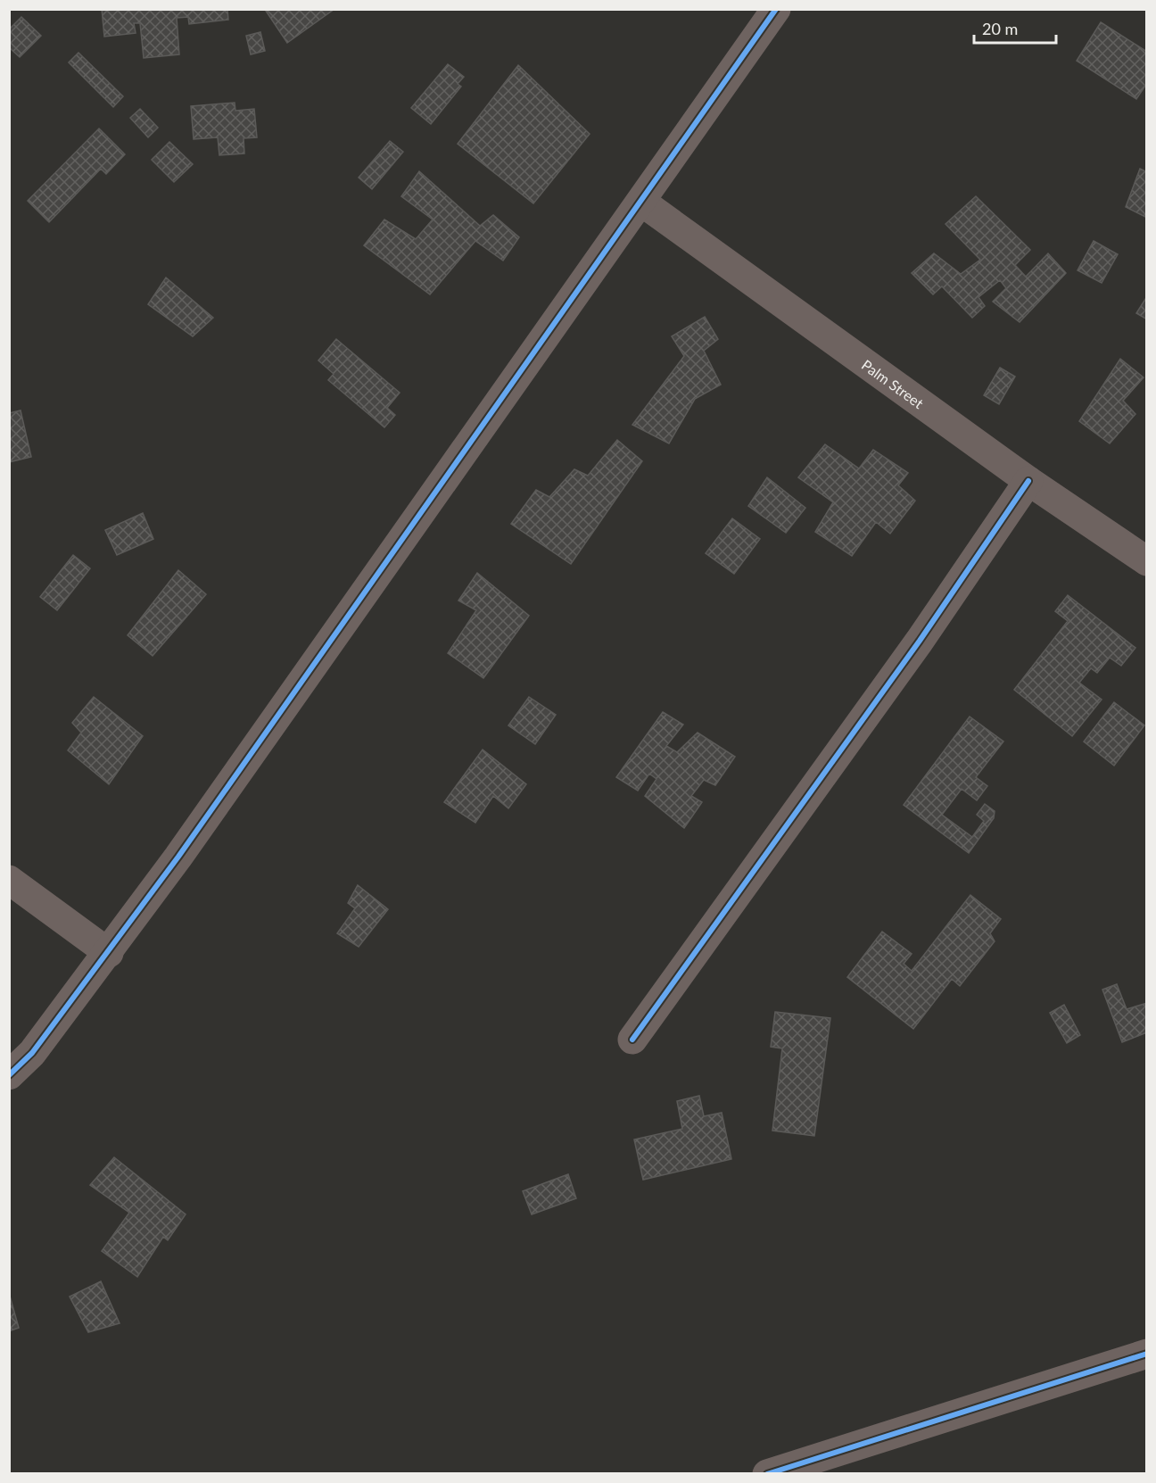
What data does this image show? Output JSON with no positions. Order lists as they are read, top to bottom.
{
  "streets": {
    "street": ["Palm Street"]
  },
  "scale_bar": "20 m"
}
